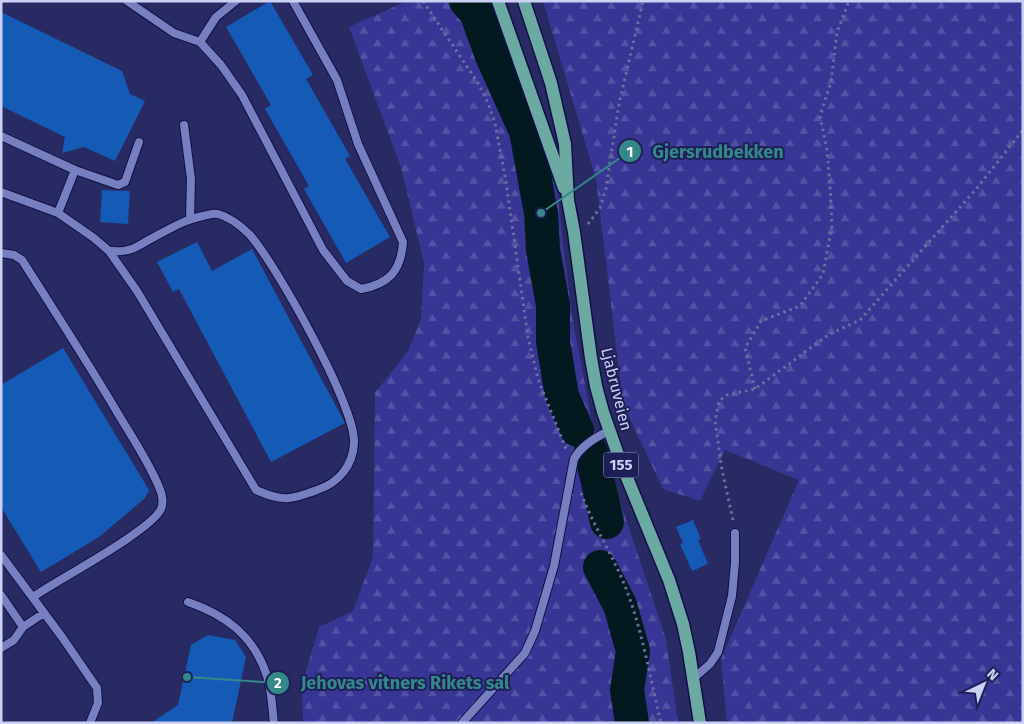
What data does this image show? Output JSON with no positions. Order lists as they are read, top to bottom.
{
  "streets": {
    "main road": ["Ljabruveien", "155"]
  },
  "places": ["Gjersrudbekken", "Jehovas vitners Rikets sal"],
  "north": "top right"
}
